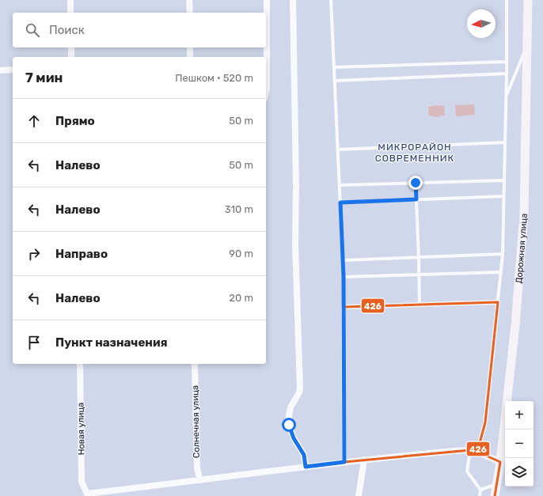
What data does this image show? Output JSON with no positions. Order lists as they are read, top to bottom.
{
  "streets": {
    "main road": ["Дорожная улица"],
    "street": ["Солнечная улица", "Новая улица"]
  },
  "districts": ["МИКРОРАЙОН СОВРЕМЕННИК"],
  "lines": ["transit line 426"],
  "north": "left",
  "page": {
    "search": "Поиск",
    "heading": ["7 мин", "Пешком · 520 m"],
    "list": [
      ["Прямо", "50 m"],
      ["Налево", "50 m"],
      ["Налево", "310 m"],
      ["Направо", "90 m"],
      ["Налево", "20 m"],
      "Пункт назначения"
    ],
    "map_buttons": ["+", "−"]
  }
}
